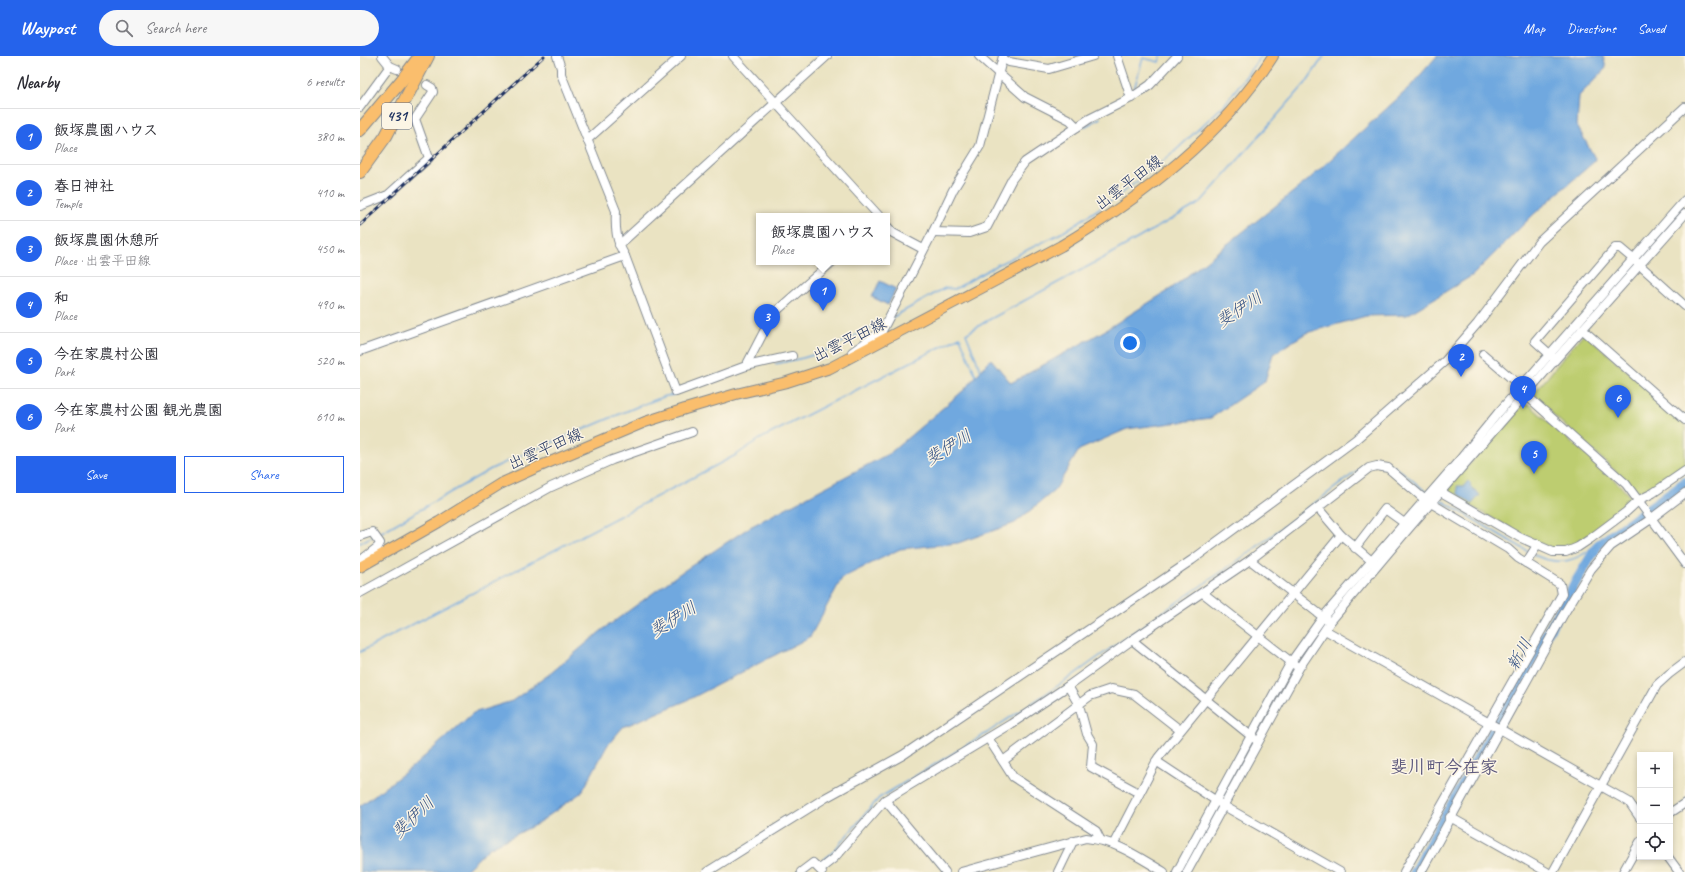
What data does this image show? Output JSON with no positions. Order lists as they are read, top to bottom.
{
  "streets": {
    "highway": ["431"],
    "main road": ["出雲平田線"]
  },
  "districts": ["斐川町今在家"],
  "water": ["斐伊川", "新川"],
  "page": {
    "header": "Waypost",
    "search": "Search here",
    "nav": ["Map", "Directions", "Saved"],
    "heading": ["Nearby", "6 results"],
    "list": [
      {
        "mark": "1",
        "name": "飯塚農園ハウス",
        "note": "Place",
        "value": "380 m"
      },
      {
        "mark": "2",
        "name": "春日神社",
        "note": "Temple",
        "value": "410 m"
      },
      {
        "mark": "3",
        "name": "飯塚農園休憩所",
        "note": "Place · 出雲平田線",
        "value": "450 m"
      },
      {
        "mark": "4",
        "name": "和",
        "note": "Place",
        "value": "490 m"
      },
      {
        "mark": "5",
        "name": "今在家農村公園",
        "note": "Park",
        "value": "520 m"
      },
      {
        "mark": "6",
        "name": "今在家農村公園 観光農園",
        "note": "Park",
        "value": "610 m"
      }
    ],
    "popup": ["飯塚農園ハウス", "Place"],
    "pins": [
      "1",
      "3",
      "2",
      "4",
      "6",
      "5"
    ],
    "buttons": ["Save", "Share"],
    "map_buttons": ["+", "−"]
  }
}
